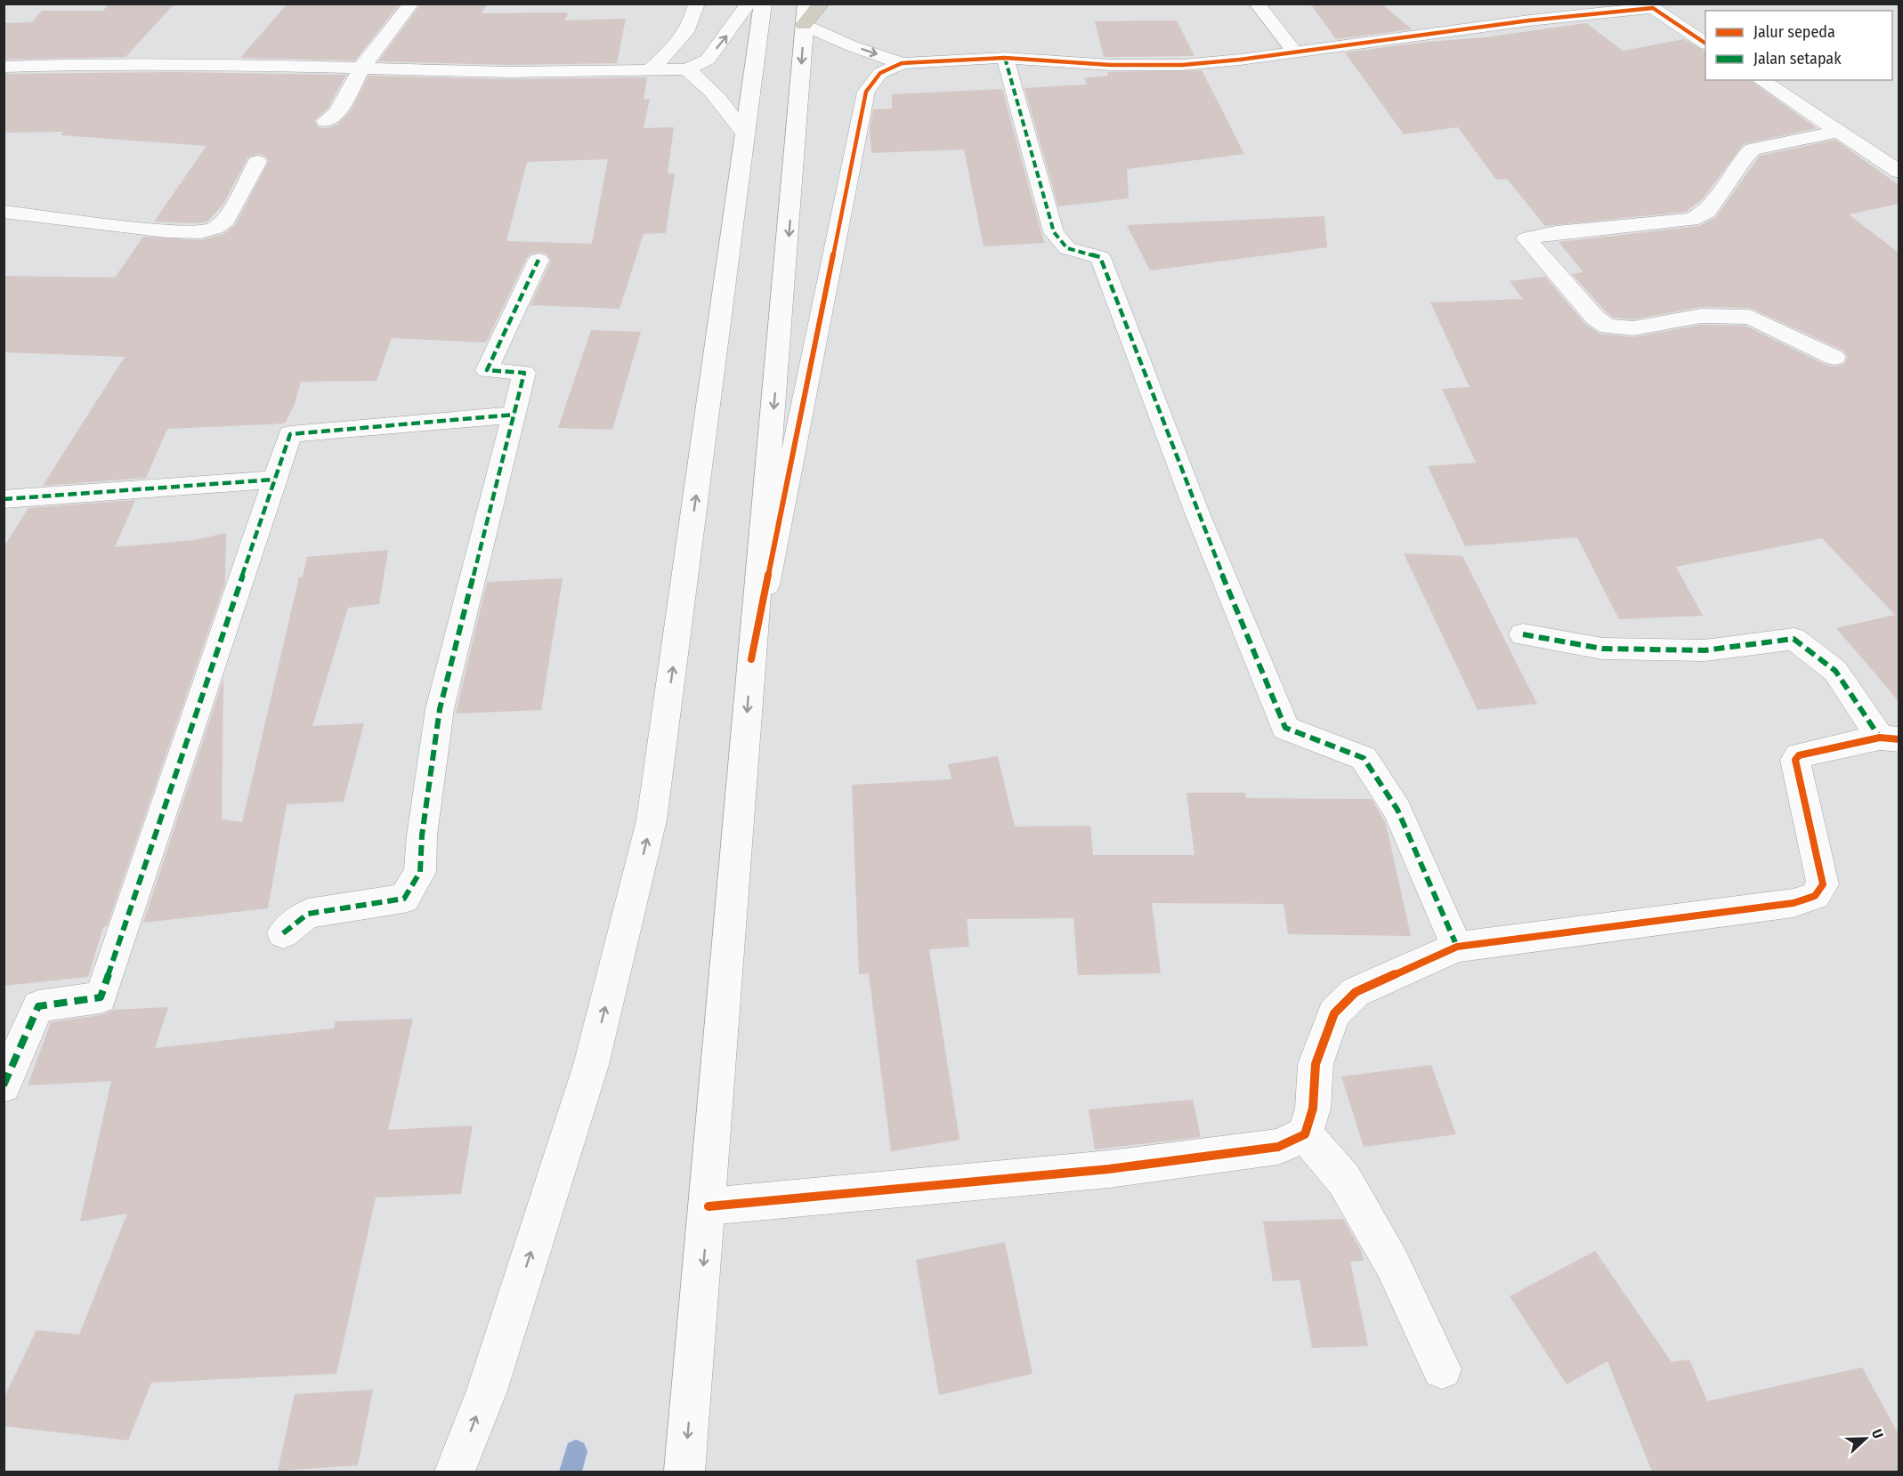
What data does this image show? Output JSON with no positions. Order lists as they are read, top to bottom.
{
  "legend": ["Jalur sepeda", "Jalan setapak"],
  "north": "right"
}
